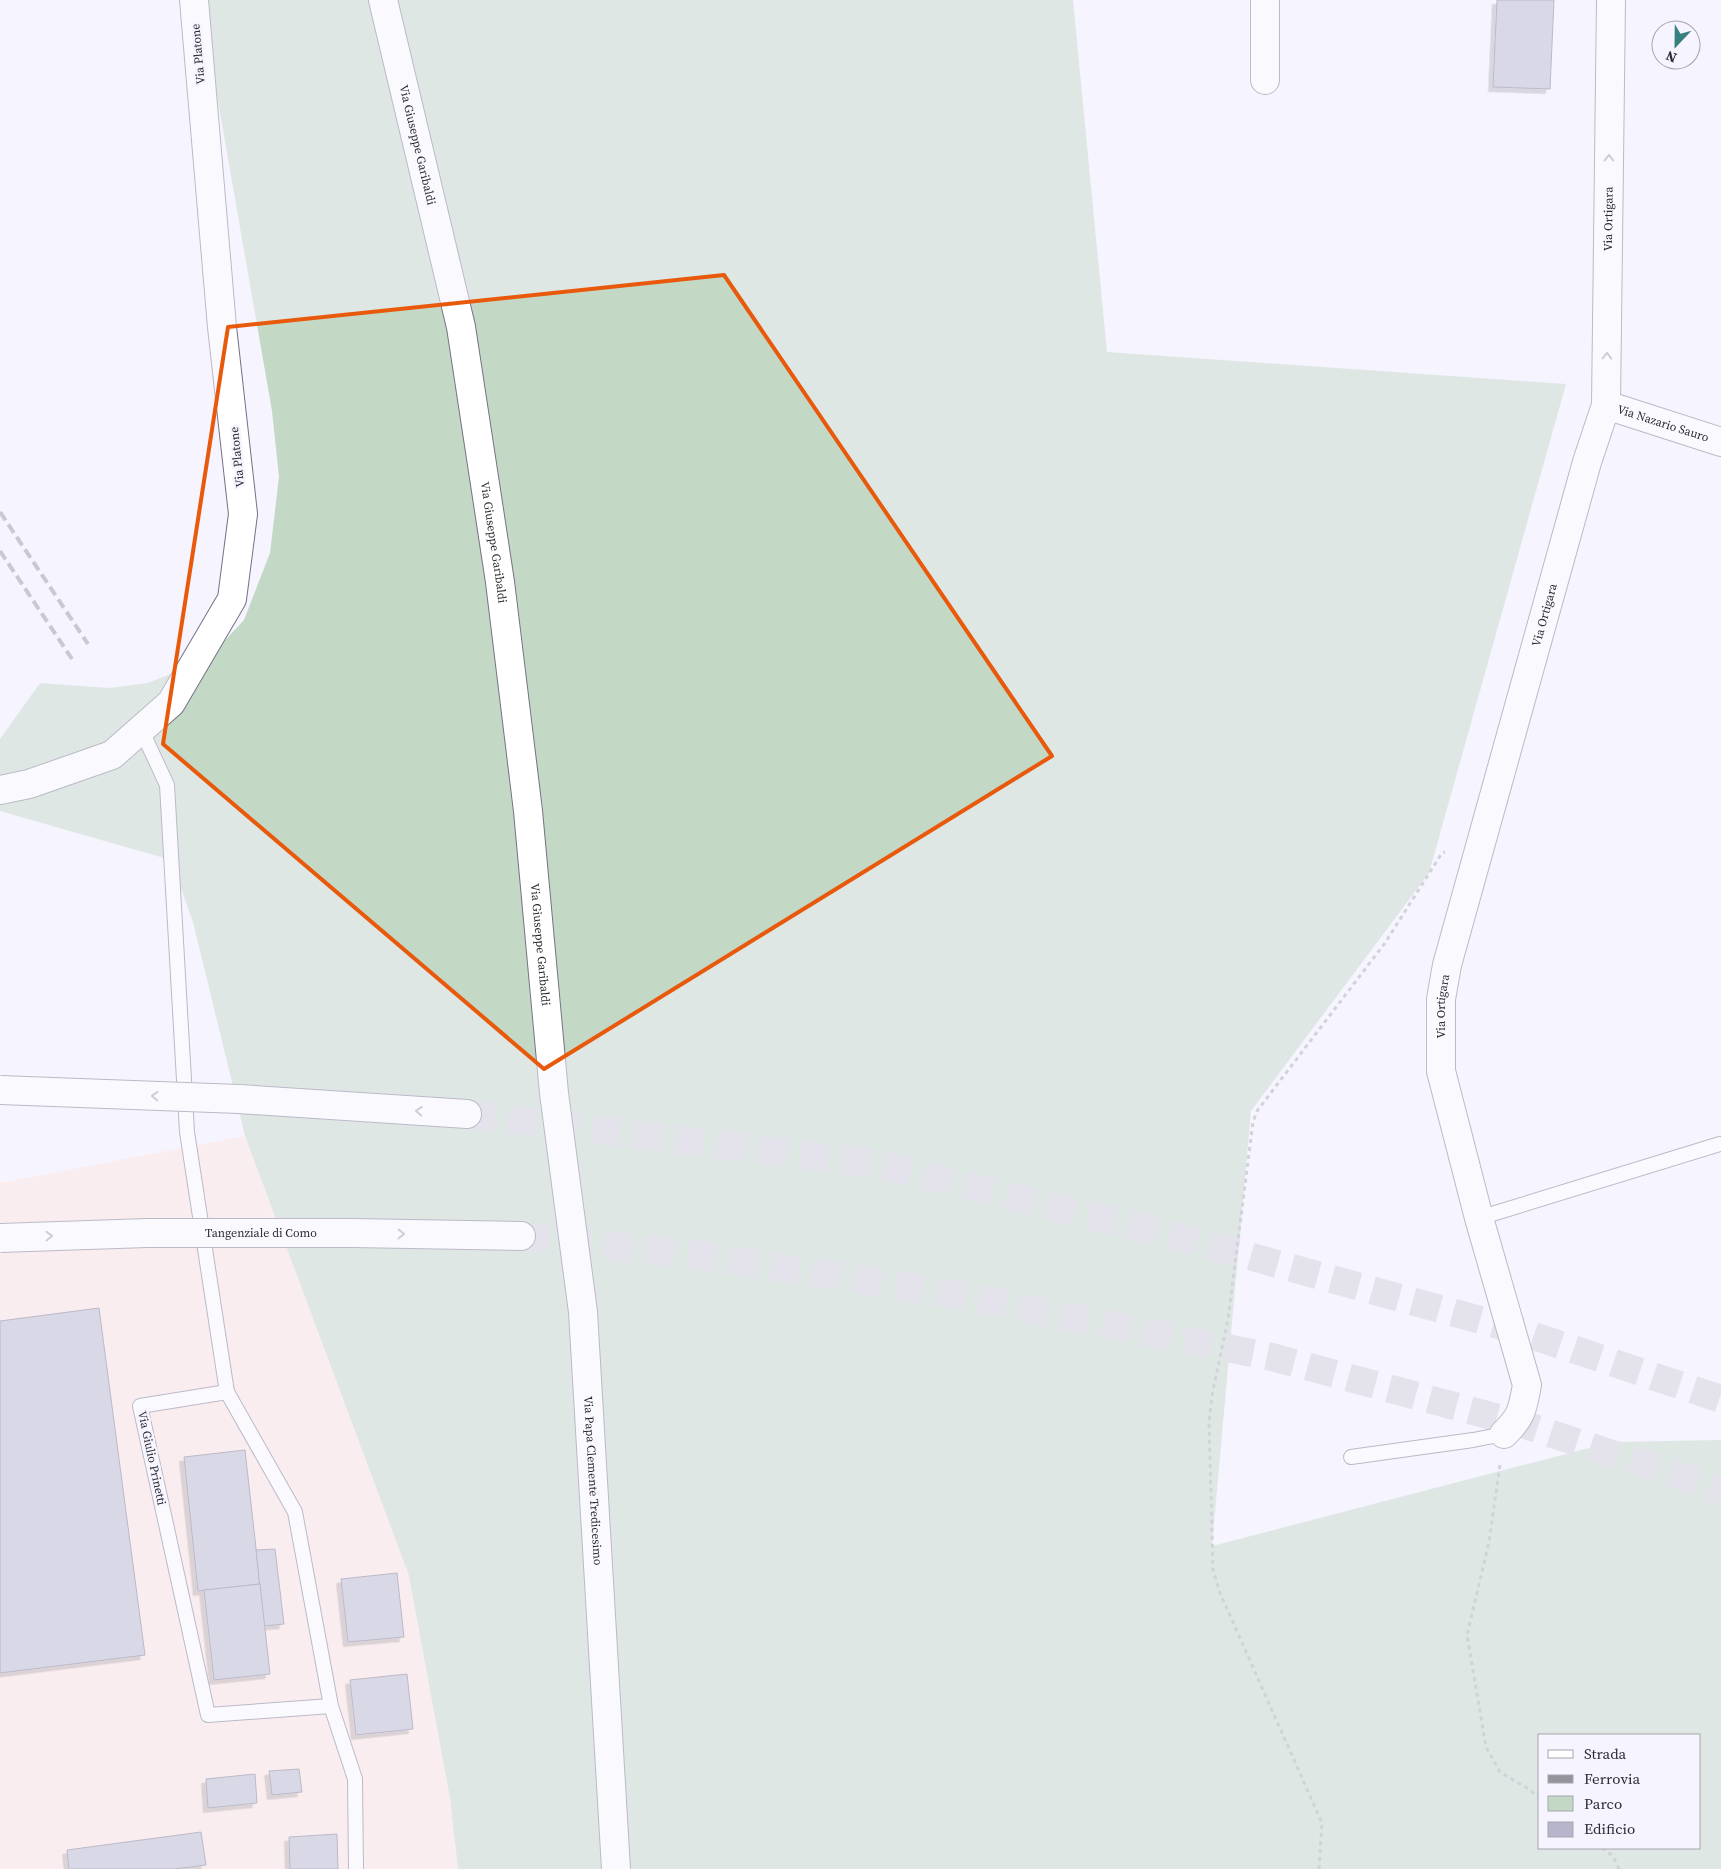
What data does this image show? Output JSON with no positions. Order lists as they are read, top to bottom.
{
  "streets": {
    "main road": [
      "Via Platone",
      "Via Giuseppe Garibaldi",
      "Via Ortigara",
      "Via Nazario Sauro",
      "Tangenziale di Como",
      "Via Papa Clemente Tredicesimo"
    ],
    "lane": ["Via Giulio Prinetti"]
  },
  "crossings": [
    ["Via Giuseppe Garibaldi", "Via Papa Clemente Tredicesimo"],
    ["Via Ortigara", "Via Nazario Sauro"]
  ],
  "legend": [
    "Strada",
    "Ferrovia",
    "Parco",
    "Edificio"
  ],
  "north": "bottom"
}
